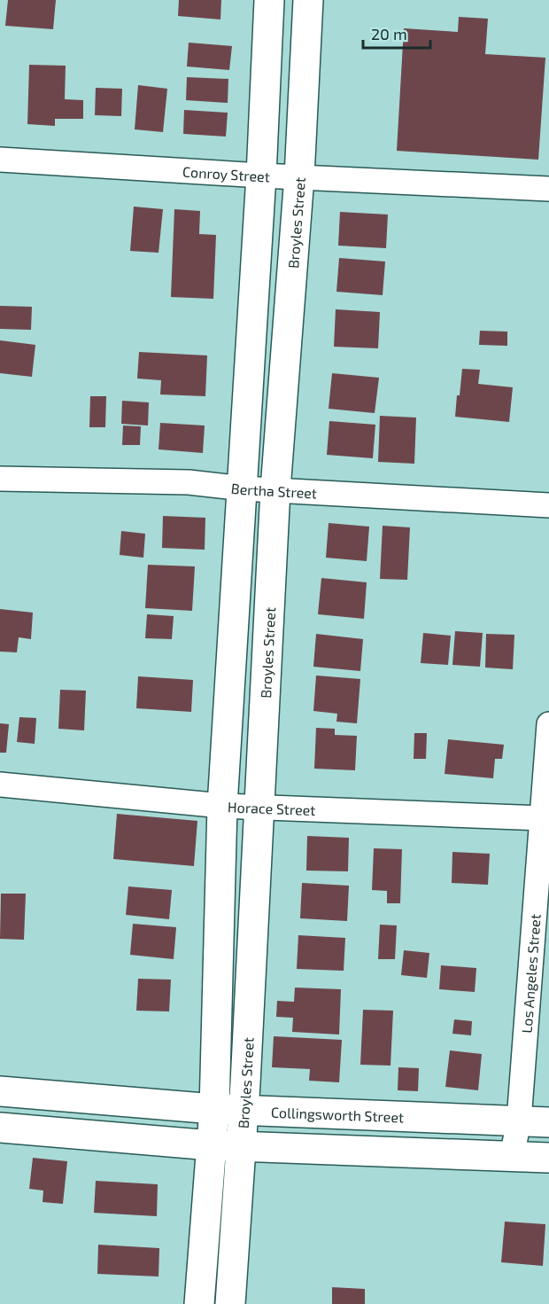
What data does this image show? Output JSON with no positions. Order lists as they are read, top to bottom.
{
  "streets": {
    "main road": ["Broyles Street", "Collingsworth Street"],
    "street": [
      "Conroy Street",
      "Bertha Street",
      "Horace Street",
      "Los Angeles Street"
    ]
  },
  "crossings": [
    ["Conroy Street", "Broyles Street"],
    ["Broyles Street", "Bertha Street"],
    ["Broyles Street", "Horace Street"],
    ["Broyles Street", "Collingsworth Street"],
    ["Horace Street", "Los Angeles Street"],
    ["Los Angeles Street", "Collingsworth Street"]
  ],
  "scale_bar": "20 m"
}
